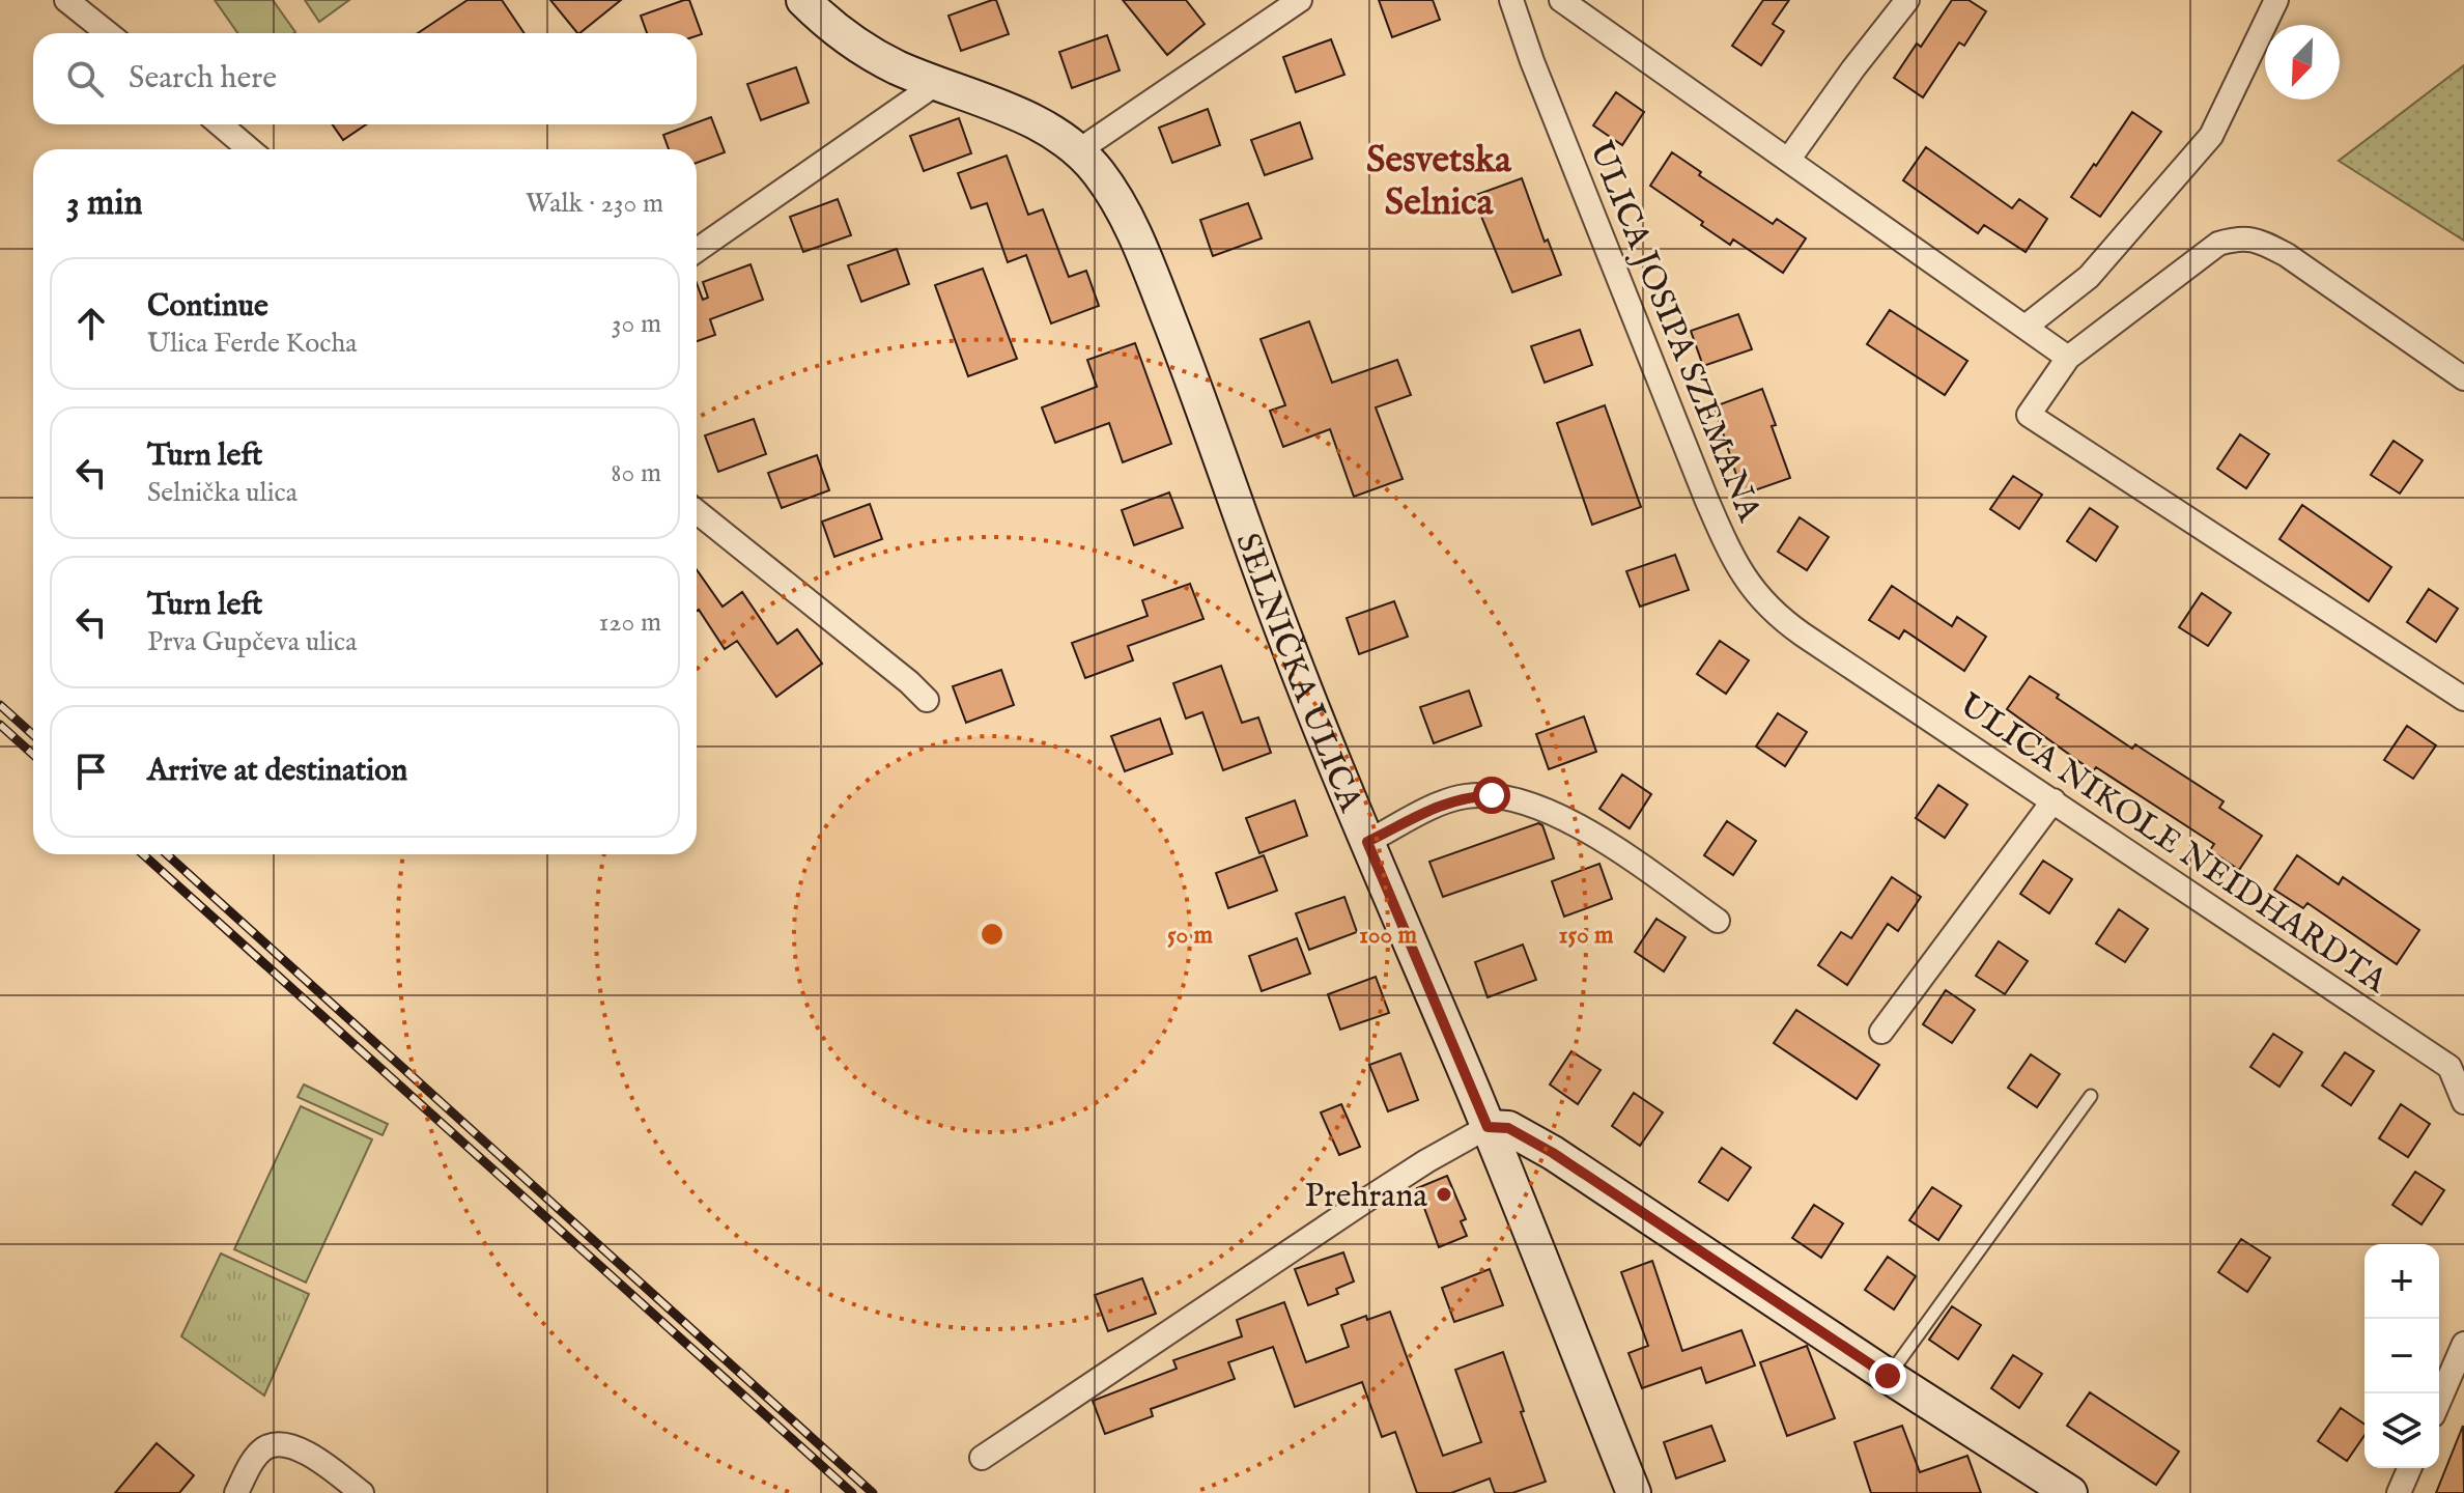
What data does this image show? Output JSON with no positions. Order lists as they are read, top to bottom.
{
  "streets": {
    "street": ["ULICA JOSIPA SZEMANA", "SELNIČKA ULICA", "ULICA NIKOLE NEIDHARDTA"]
  },
  "crossings": [
    ["ULICA JOSIPA SZEMANA", "ULICA NIKOLE NEIDHARDTA"]
  ],
  "districts": ["Sesvetska Selnica"],
  "places": ["Prehrana"],
  "north": "bottom left",
  "page": {
    "search": "Search here",
    "heading": ["3 min", "Walk · 230 m"],
    "list": [
      ["Continue", "Ulica Ferde Kocha", "30 m"],
      ["Turn left", "Selnička ulica", "80 m"],
      ["Turn left", "Prva Gupčeva ulica", "120 m"],
      "Arrive at destination"
    ],
    "map_buttons": ["+", "−"]
  },
  "rings": ["50 m", "100 m", "150 m"]
}
